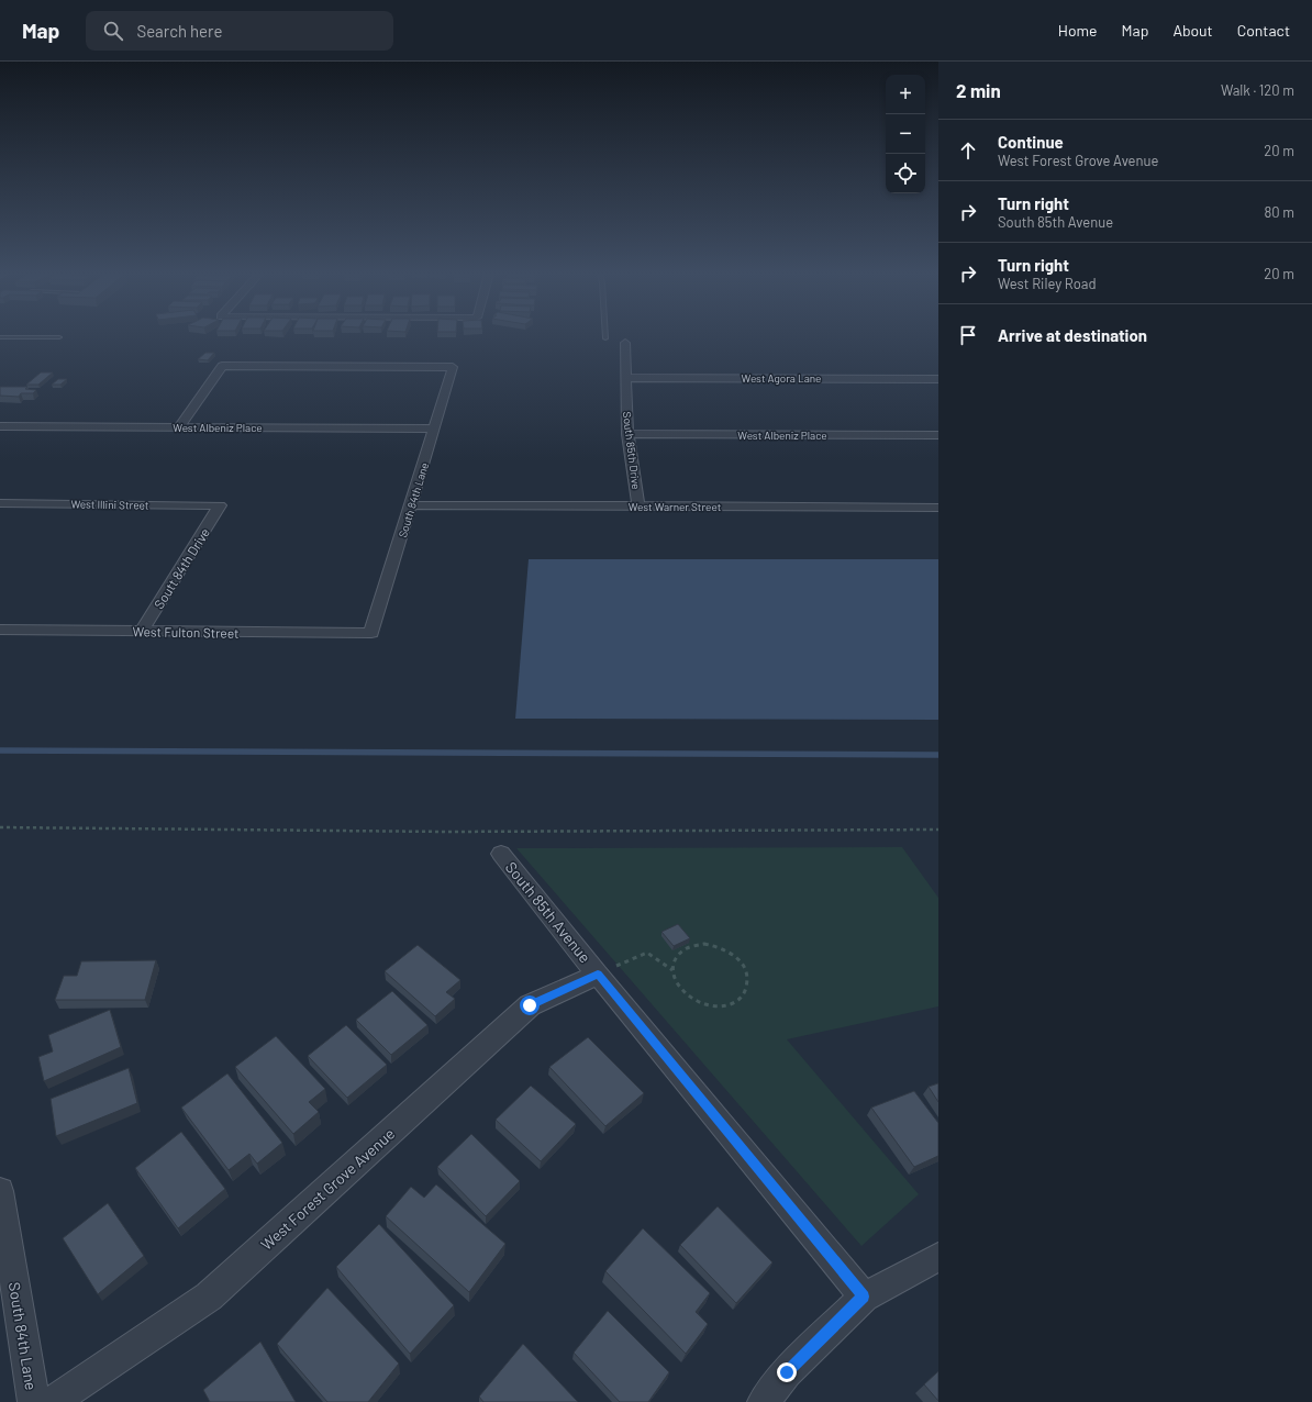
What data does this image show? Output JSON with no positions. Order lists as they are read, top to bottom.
{
  "streets": {
    "street": [
      "West Agora Lane",
      "West Albeniz Place",
      "South 85th Drive",
      "South 84th Lane",
      "West Illini Street",
      "West Warner Street",
      "Soutt 84th Drive",
      "West Fulton Street",
      "South 85th Avenue",
      "West Forest Grove Avenue"
    ]
  },
  "crossings": [
    ["West Agora Lane", "South 85th Drive"],
    ["West Albeniz Place", "South 85th Drive"],
    ["West Albeniz Place", "South 84th Lane"],
    ["South 85th Drive", "West Warner Street"],
    ["South 84th Lane", "West Warner Street"],
    ["South 84th Lane", "West Fulton Street"],
    ["West Illini Street", "Soutt 84th Drive"],
    ["Soutt 84th Drive", "West Fulton Street"],
    ["South 85th Avenue", "West Forest Grove Avenue"]
  ],
  "page": {
    "header": "Map",
    "search": "Search here",
    "nav": [
      "Home",
      "Map",
      "About",
      "Contact"
    ],
    "heading": ["2 min", "Walk · 120 m"],
    "map_buttons": ["+", "−"],
    "list": [
      ["Continue", "West Forest Grove Avenue", "20 m"],
      ["Turn right", "South 85th Avenue", "80 m"],
      ["Turn right", "West Riley Road", "20 m"],
      "Arrive at destination"
    ]
  }
}
